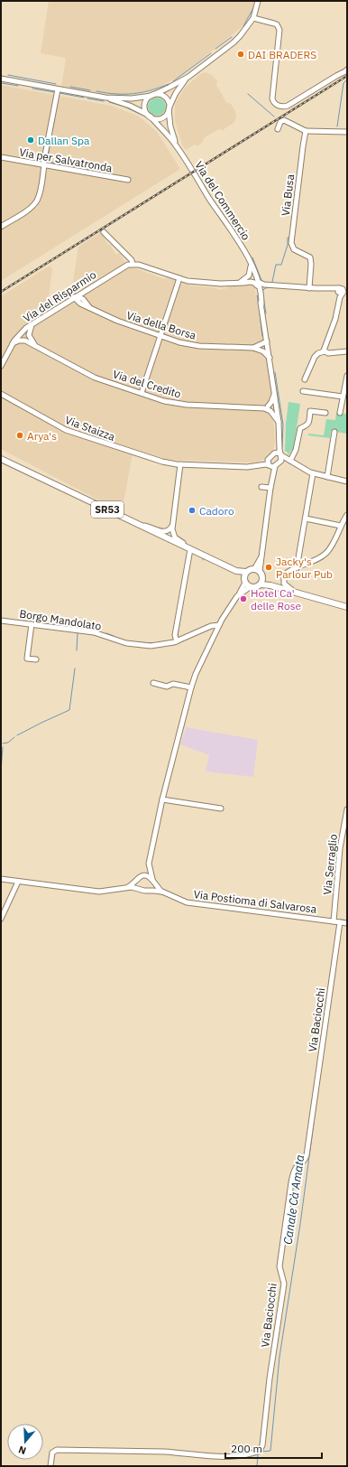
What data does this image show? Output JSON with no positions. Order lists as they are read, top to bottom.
{
  "streets": {
    "main road": ["SR53"],
    "street": [
      "Via per Salvatronda",
      "Via Busa",
      "Via del Commercio",
      "Via del Risparmio",
      "Via della Borsa",
      "Via del Credito",
      "Via Staizza",
      "Borgo Mandolato",
      "Via Serraglio",
      "Via Postioma di Salvarosa",
      "Via Baciocchi"
    ]
  },
  "crossings": [
    ["Via del Commercio", "Via della Borsa"],
    ["Via del Commercio", "Via del Credito"],
    ["Via del Risparmio", "Via della Borsa"],
    ["Via Serraglio", "Via Postioma di Salvarosa"],
    ["Via Postioma di Salvarosa", "Via Baciocchi"]
  ],
  "water": ["Canale Cà Amata"],
  "places": [
    "DAI BRADERS",
    "Dallan Spa",
    "Arya's",
    "Cadoro",
    "Jacky's Parlour Pub",
    "Hotel Ca' delle Rose"
  ],
  "scale_bar": "200 m",
  "north": "bottom"
}
